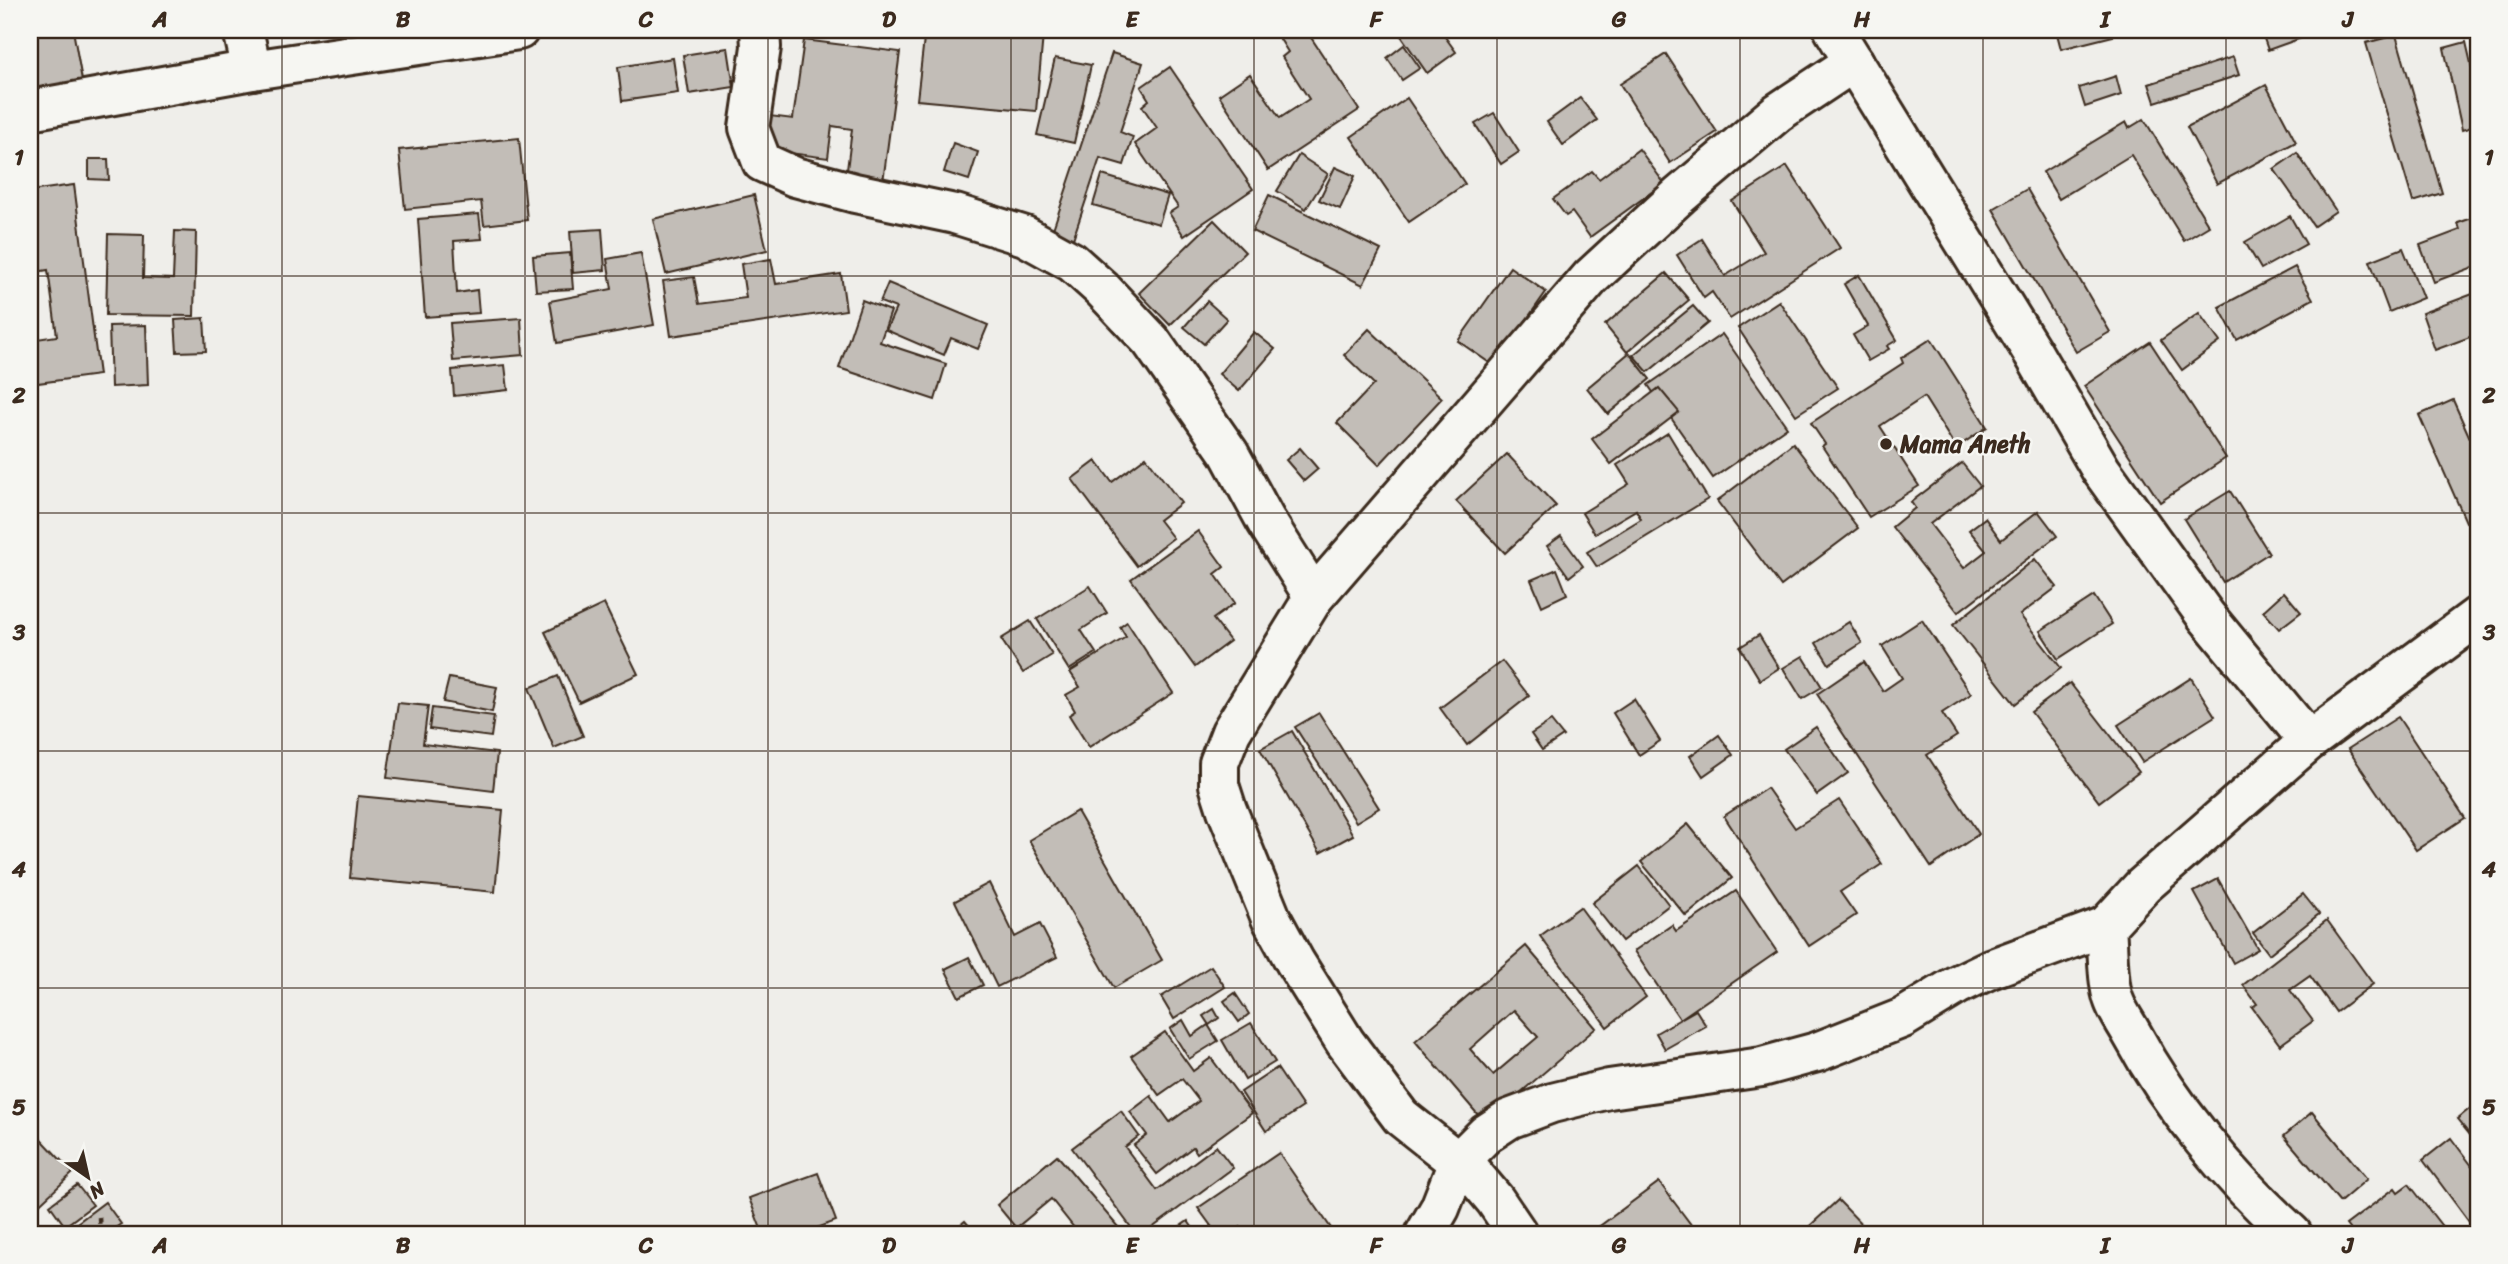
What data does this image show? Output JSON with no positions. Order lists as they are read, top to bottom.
{
  "places": ["Mama Aneth"],
  "north": "bottom right",
  "grid": {
    "columns": [
      "A",
      "B",
      "C",
      "D",
      "E",
      "F",
      "G",
      "H",
      "I",
      "J"
    ],
    "rows": [
      "1",
      "2",
      "3",
      "4",
      "5"
    ]
  }
}
